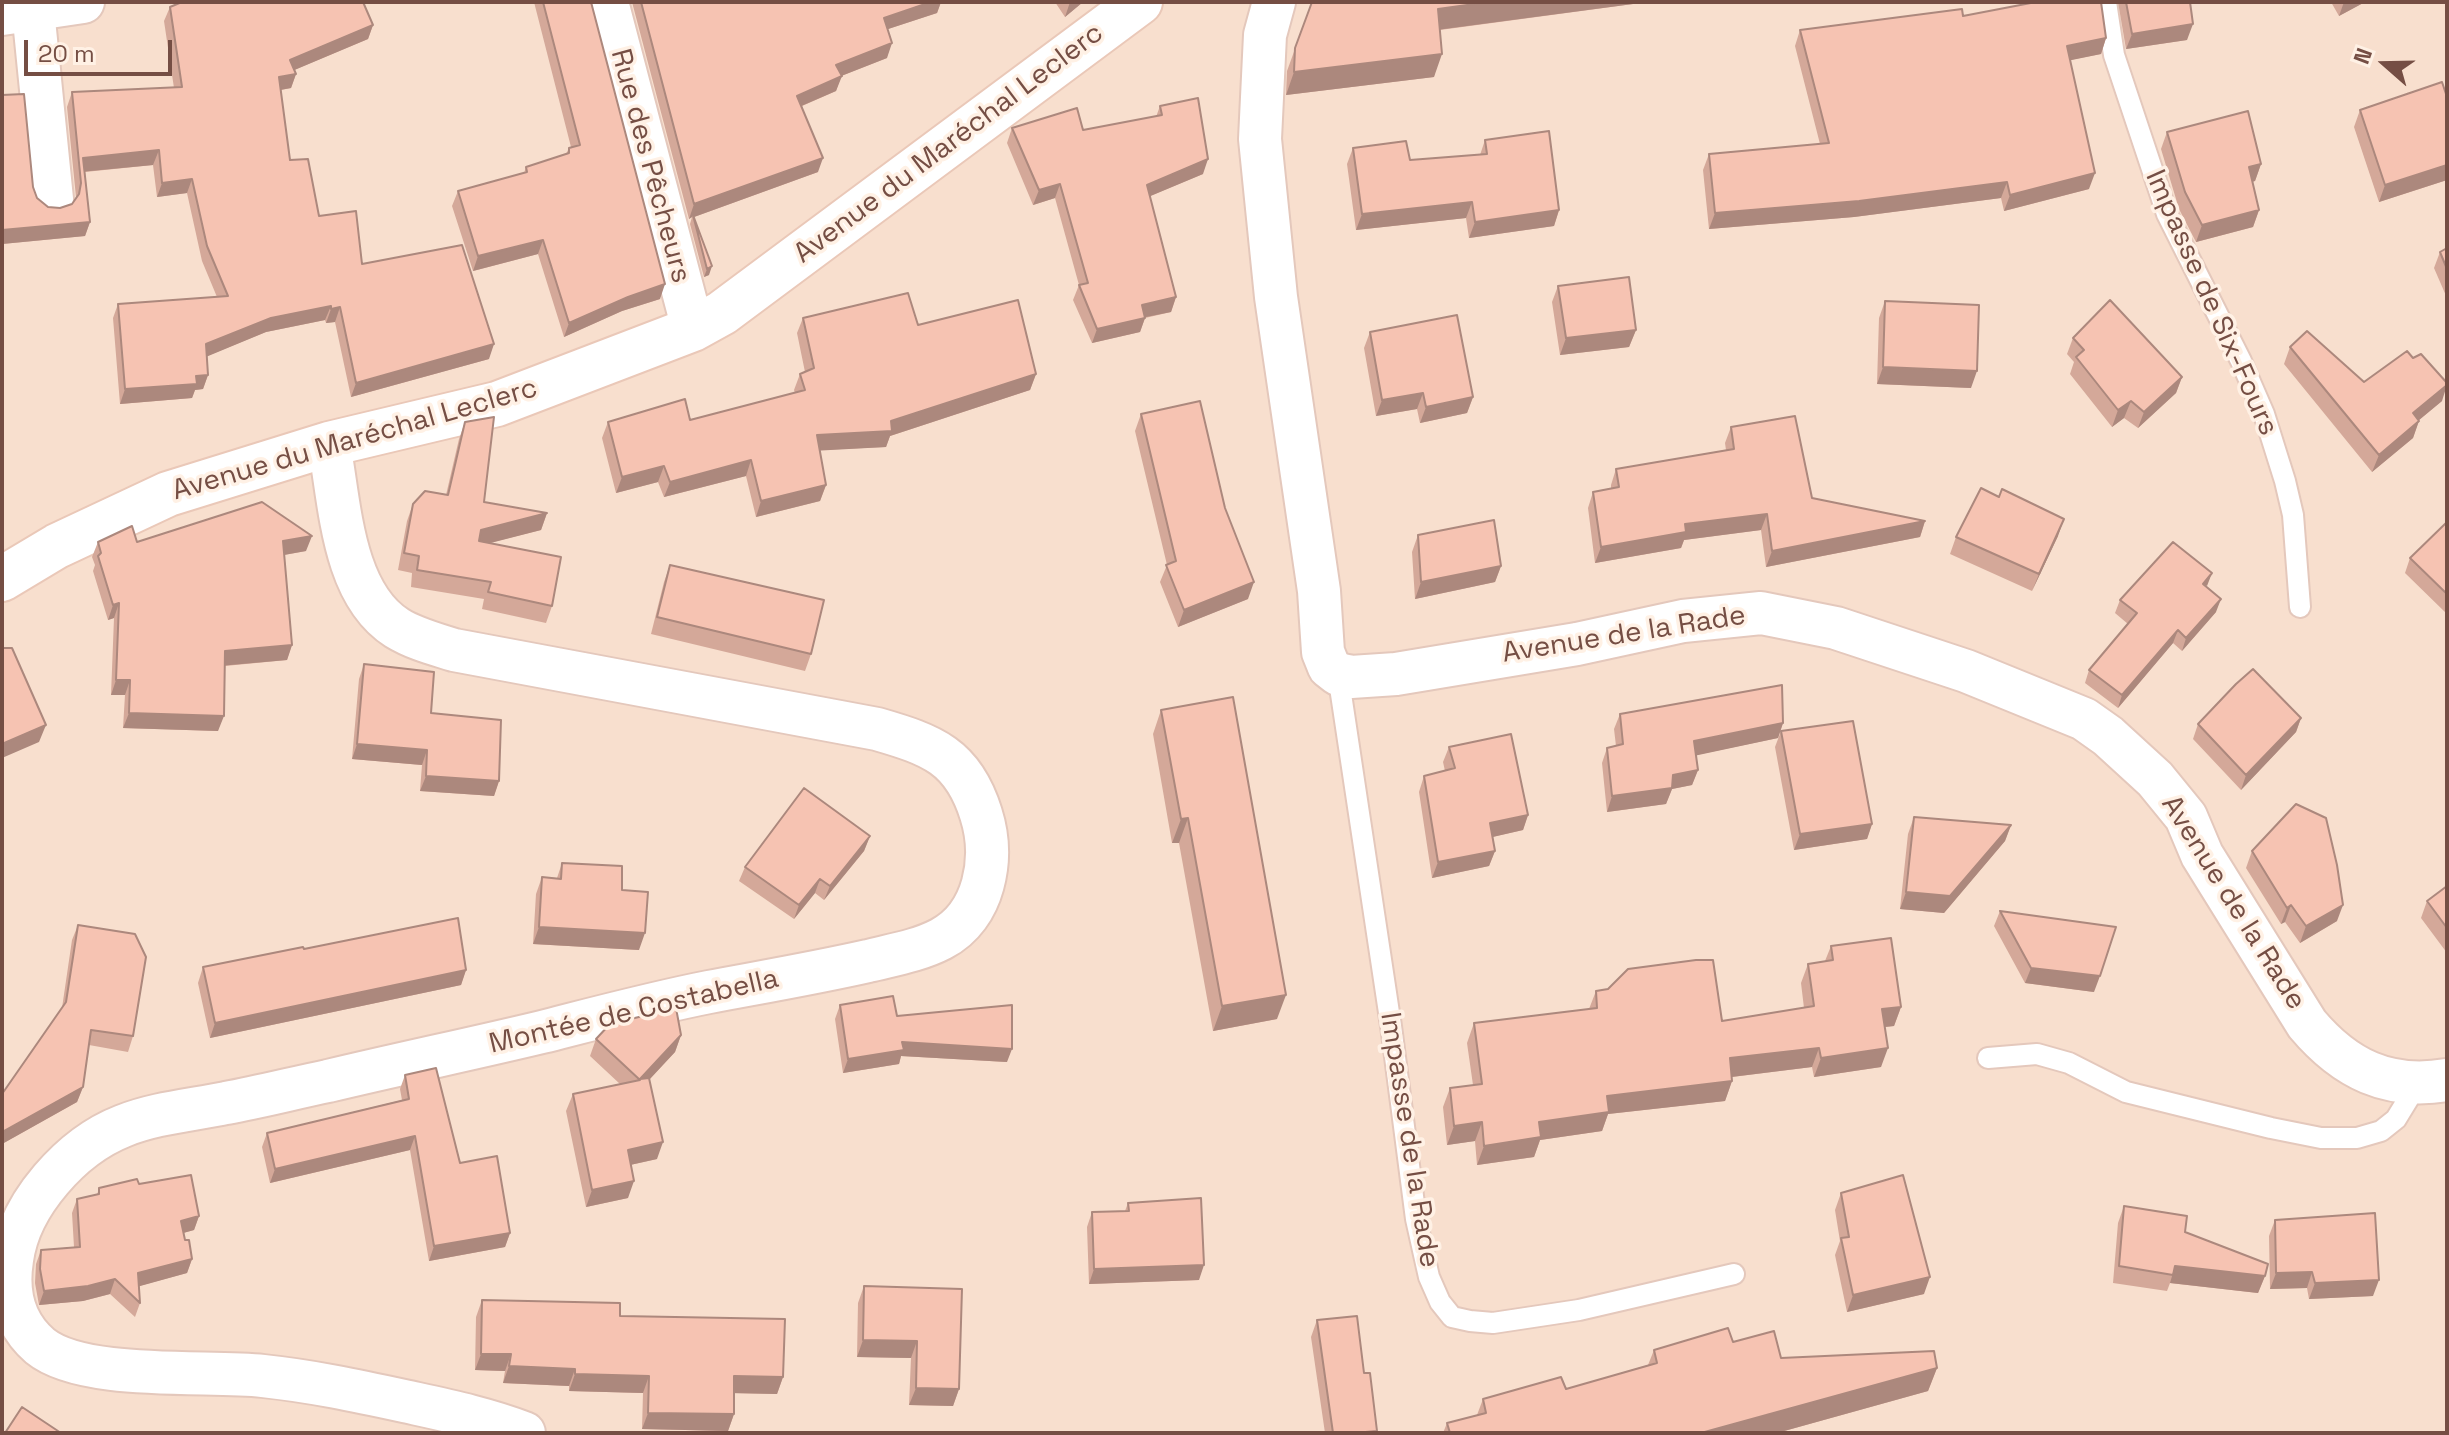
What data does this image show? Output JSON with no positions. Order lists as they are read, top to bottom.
{
  "streets": {
    "main road": ["Avenue du Maréchal Leclerc"],
    "street": ["Rue des Pêcheurs", "Avenue de la Rade", "Montée de Costabella"],
    "lane": ["Impasse de Six-Fours", "Impasse de la Rade"]
  },
  "crossings": [
    ["Avenue du Maréchal Leclerc", "Rue des Pêcheurs"],
    ["Avenue du Maréchal Leclerc", "Montée de Costabella"],
    ["Avenue de la Rade", "Impasse de la Rade"]
  ],
  "scale_bar": "20 m",
  "north": "left"
}
